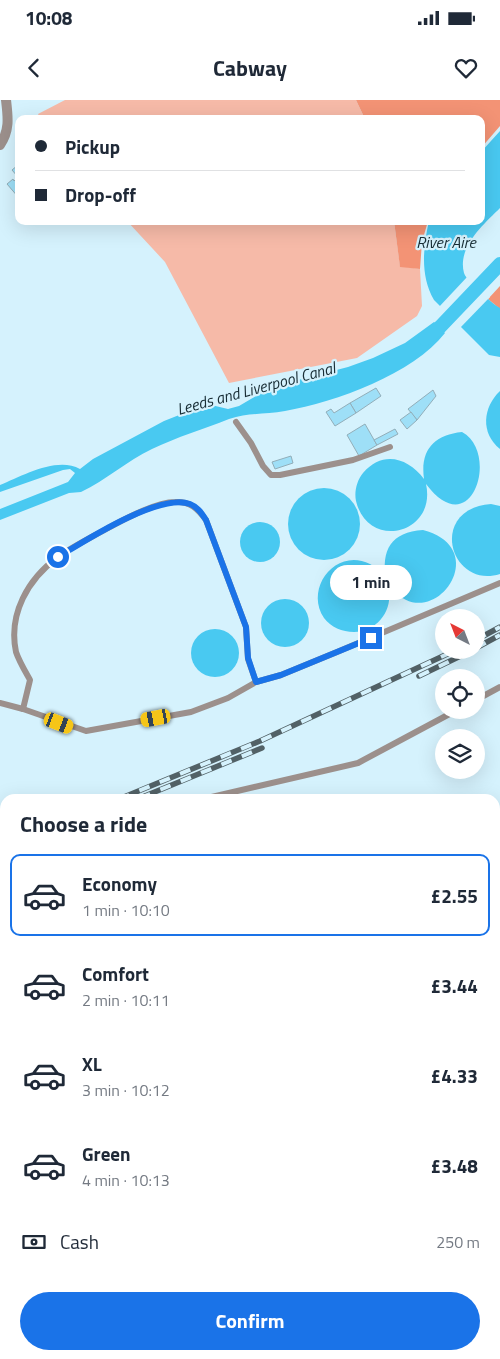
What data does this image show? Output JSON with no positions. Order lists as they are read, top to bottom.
{
  "water": ["River Aire", "Leeds and Liverpool Canal"],
  "north": "top left",
  "page": {
    "status": "10:08",
    "header": "Cabway",
    "banner": ["Pickup", "Drop-off"],
    "bubble": "1 min",
    "heading": "Choose a ride",
    "list": [
      {
        "name": "Economy",
        "note": "1 min · 10:10",
        "value": "£2.55"
      },
      {
        "name": "Comfort",
        "note": "2 min · 10:11",
        "value": "£3.44"
      },
      {
        "name": "XL",
        "note": "3 min · 10:12",
        "value": "£4.33"
      },
      {
        "name": "Green",
        "note": "4 min · 10:13",
        "value": "£3.48"
      }
    ],
    "pay": ["Cash", "250 m"],
    "buttons": "Confirm"
  }
}
